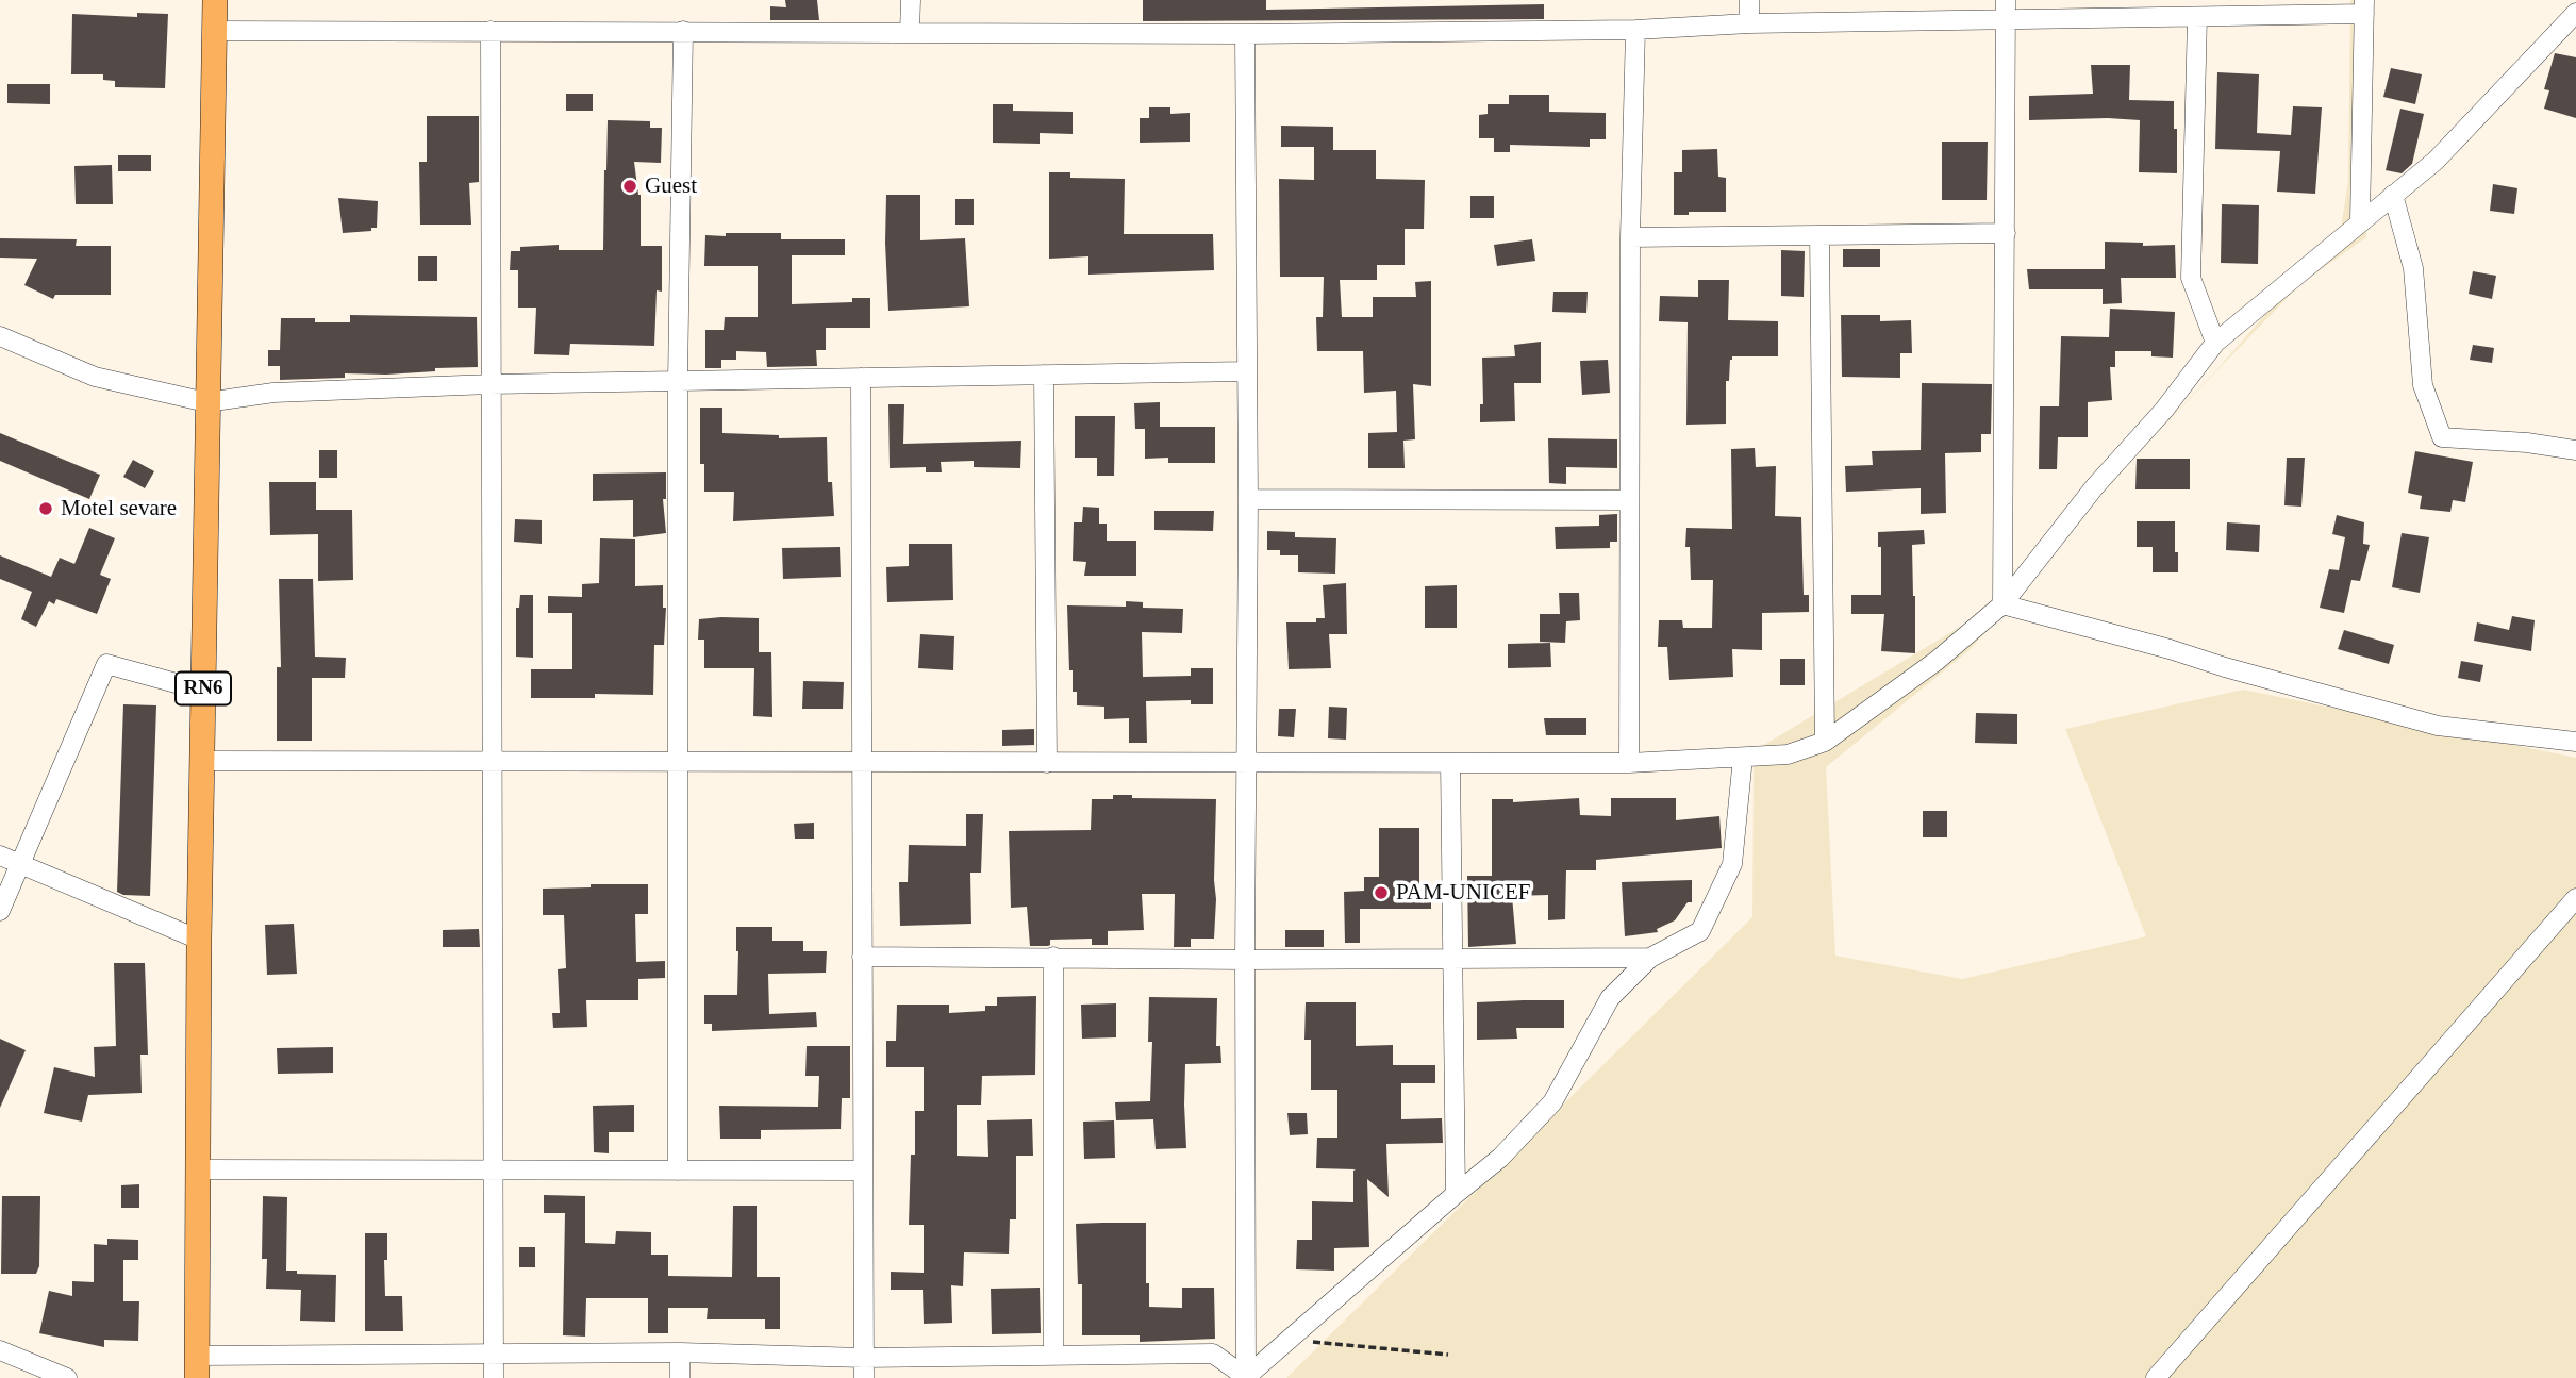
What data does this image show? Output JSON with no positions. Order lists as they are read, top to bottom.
{
  "streets": {
    "main road": ["RN6"]
  },
  "places": ["Guest", "Motel sevare", "PAM-UNICEF"]
}
